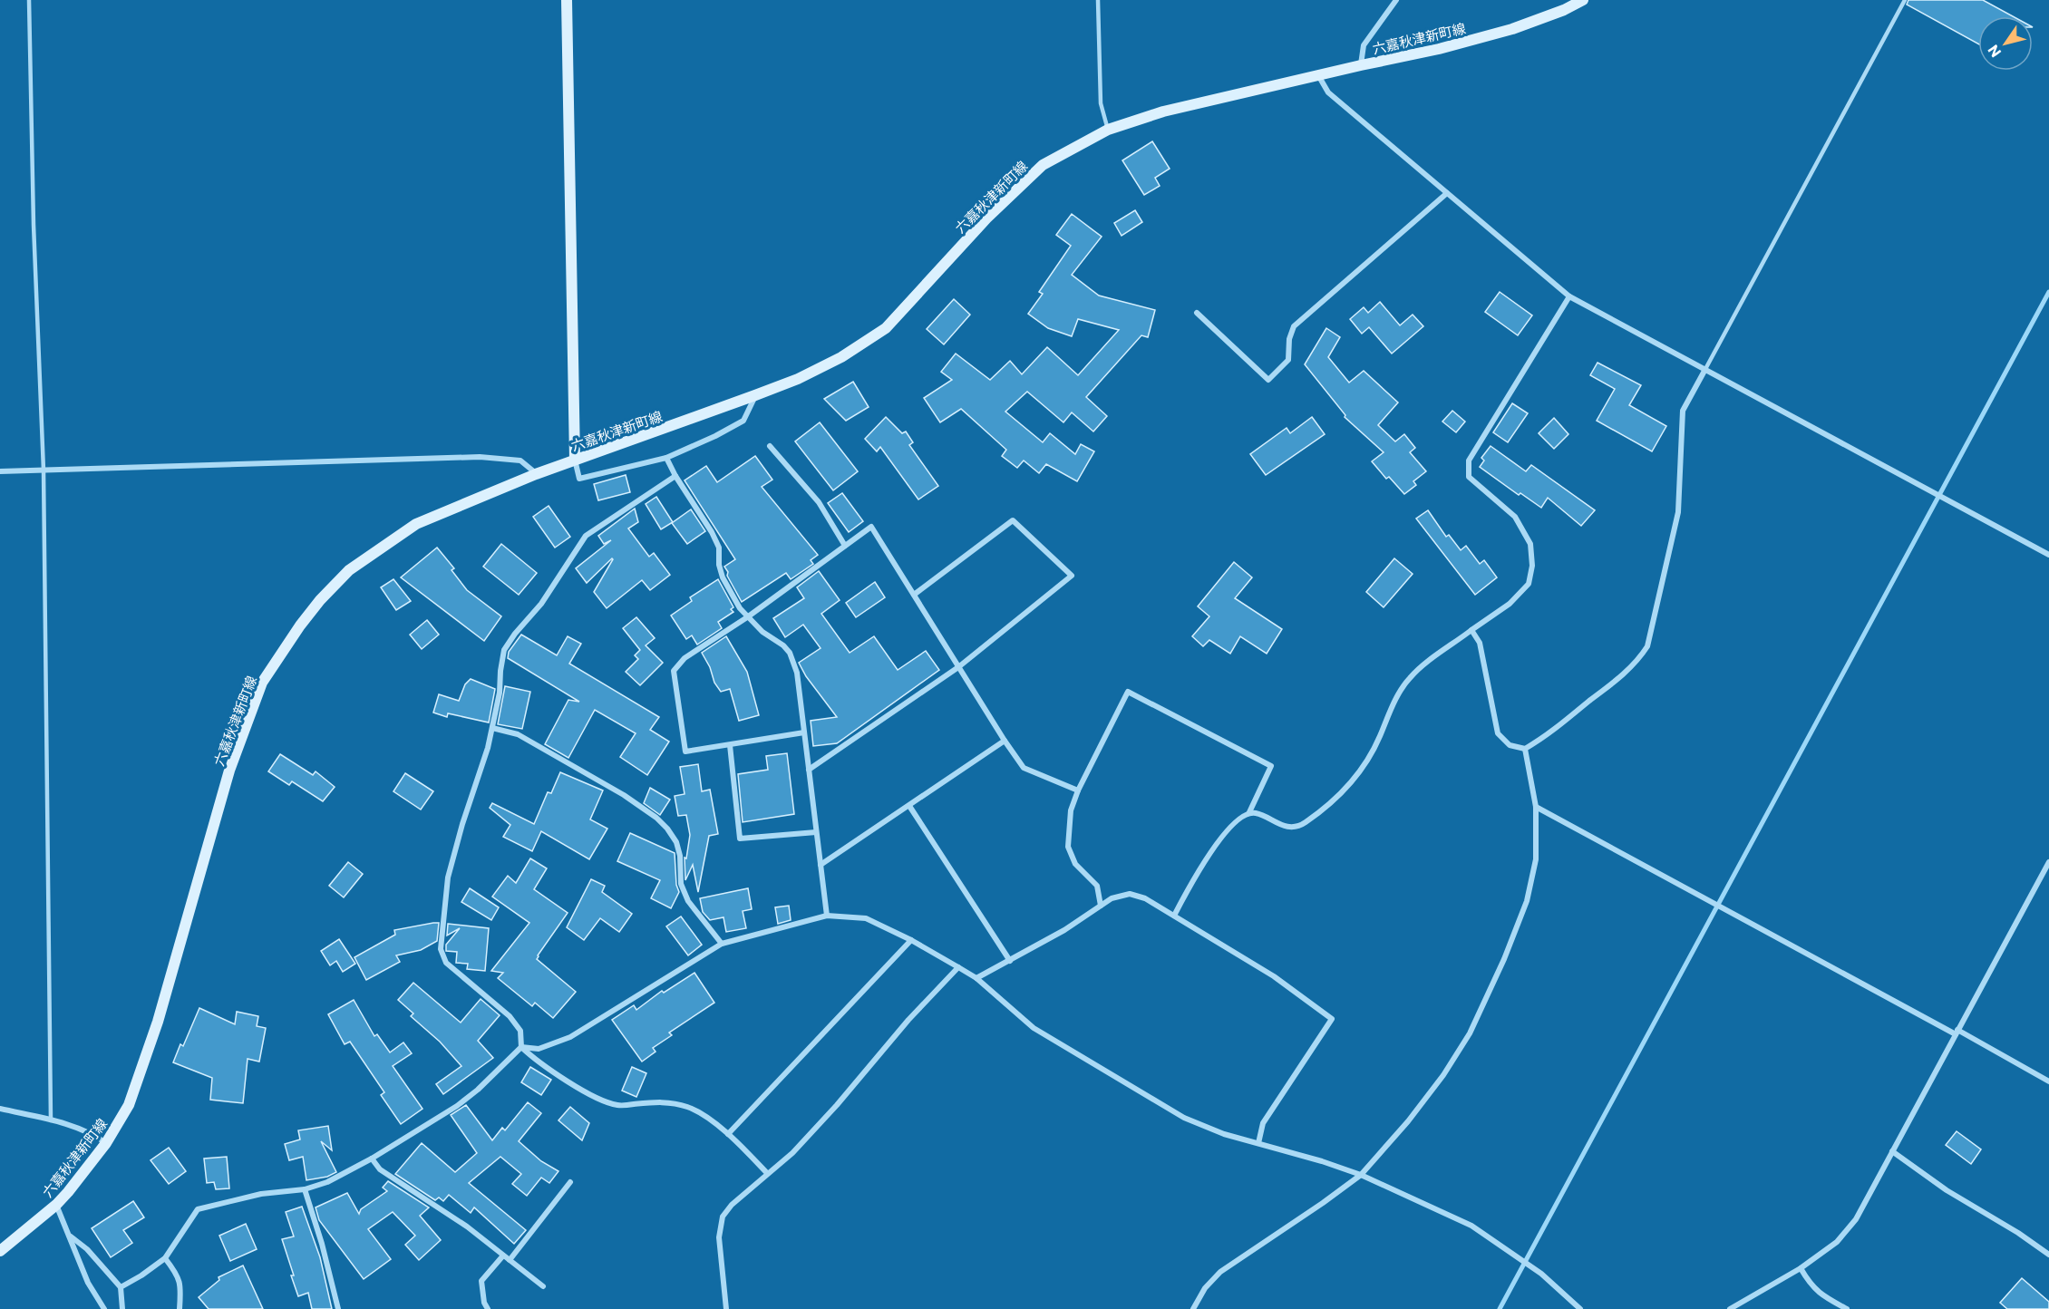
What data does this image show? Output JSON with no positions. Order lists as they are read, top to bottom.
{
  "streets": {
    "main road": ["六嘉秋津新町線"]
  },
  "north": "bottom left"
}
